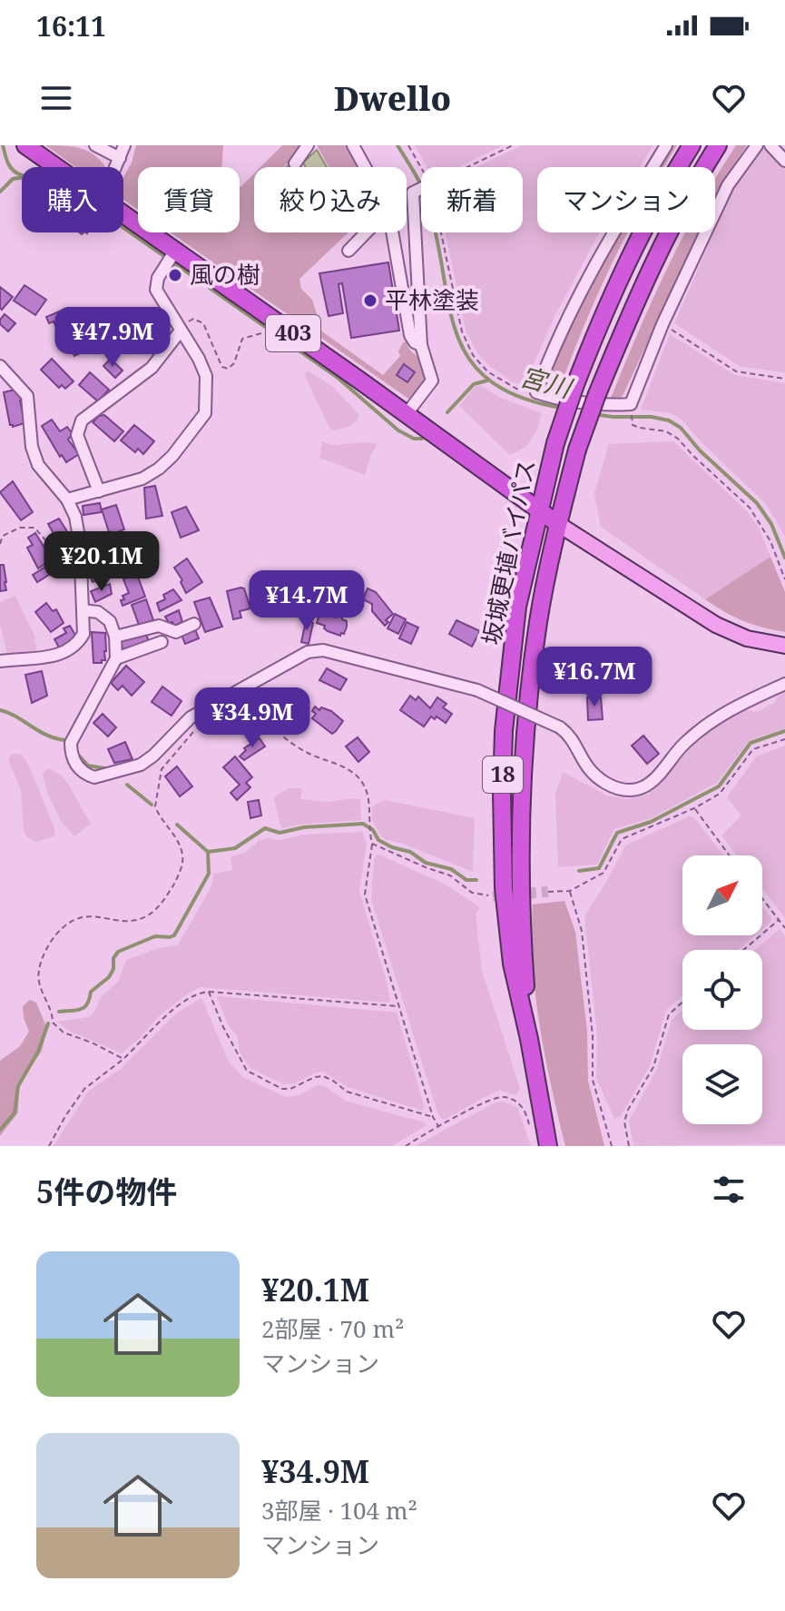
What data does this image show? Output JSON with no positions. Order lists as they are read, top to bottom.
{
  "streets": {
    "highway": ["403", "坂城更埴バイパス", "18"]
  },
  "crossings": [
    ["403", "坂城更埴バイパス"]
  ],
  "water": ["宮川"],
  "places": ["風の樹", "平林塗装"],
  "north": "top right",
  "page": {
    "status": "16:11",
    "header": "Dwello",
    "chip": [
      "購入",
      "賃貸",
      "絞り込み",
      "新着",
      "マンション"
    ],
    "price": [
      "¥47.9M",
      "¥20.1M",
      "¥14.7M",
      "¥16.7M",
      "¥34.9M"
    ],
    "heading": "5件の物件",
    "list": [
      {
        "name": "¥20.1M",
        "note": "2部屋 · 70 m² · マンション"
      },
      {
        "name": "¥34.9M",
        "note": "3部屋 · 104 m² · マンション"
      }
    ]
  }
}
